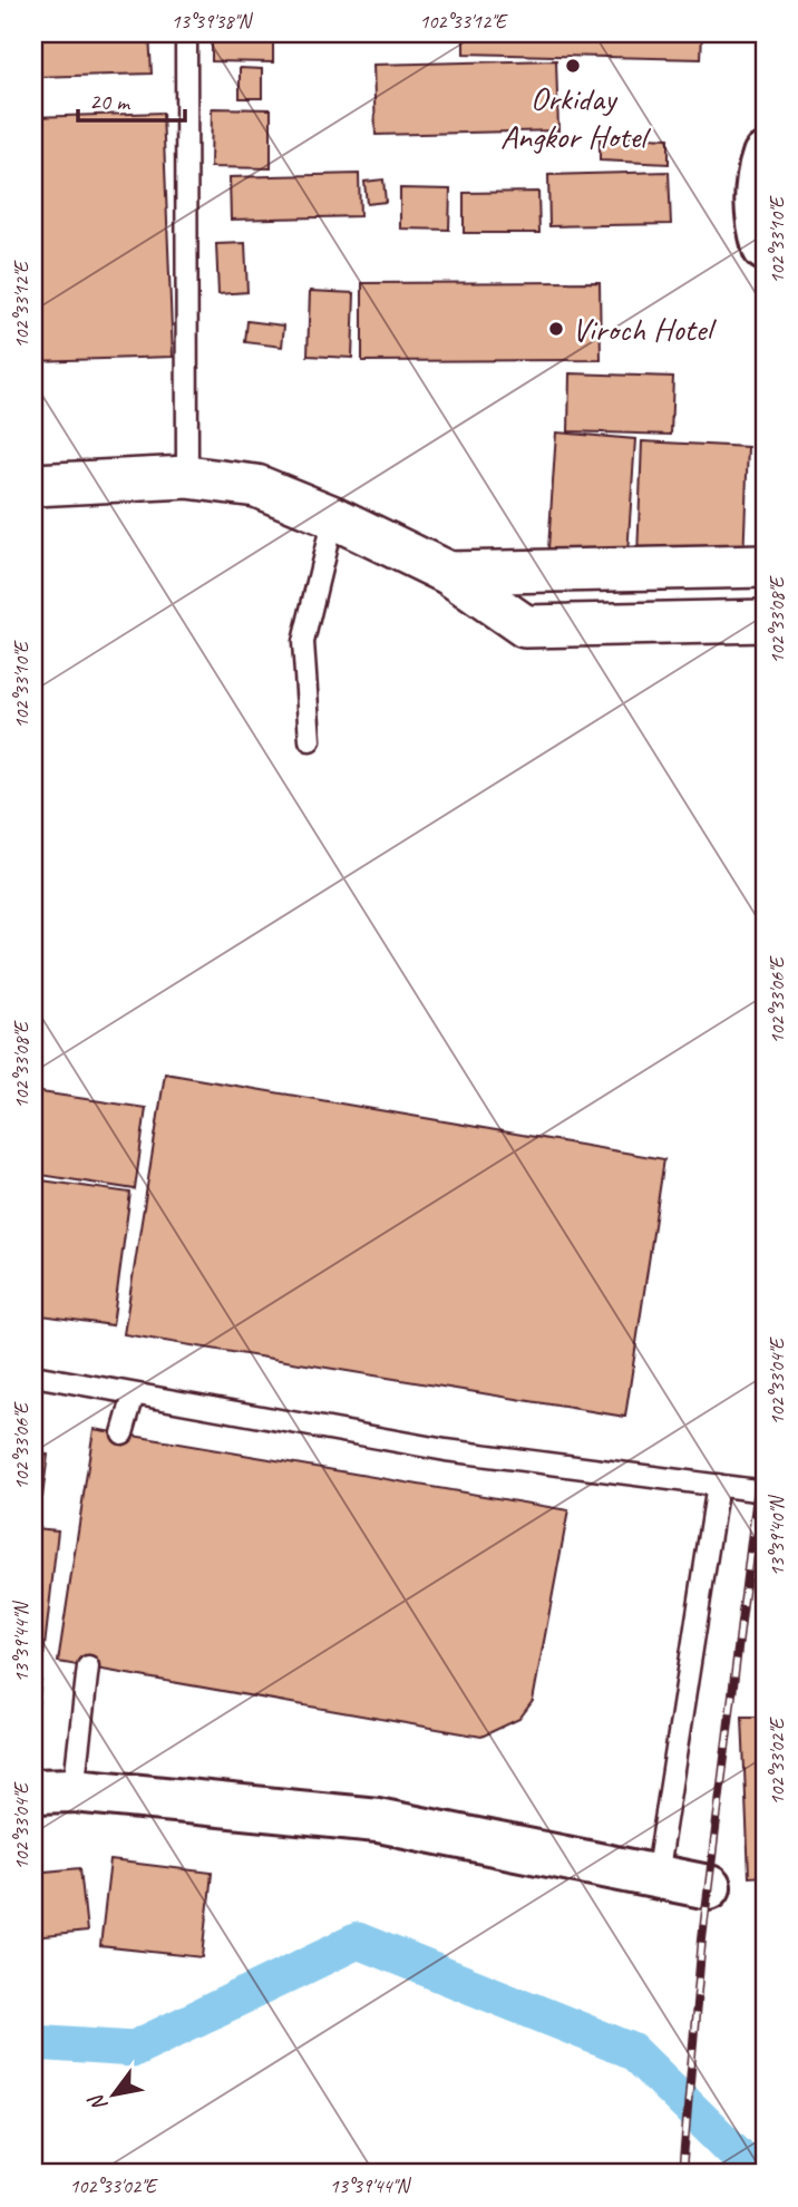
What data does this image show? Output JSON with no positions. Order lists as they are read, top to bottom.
{
  "places": ["Orkiday Angkor Hotel", "Viroch Hotel"],
  "scale_bar": "20 m",
  "north": "bottom left",
  "coordinates": [
    "13°39'38\"N",
    "102°33'12\"E",
    "102°33'10\"E",
    "102°33'08\"E",
    "102°33'06\"E",
    "102°33'04\"E",
    "13°39'40\"N",
    "13°39'44\"N",
    "102°33'02\"E"
  ]
}
